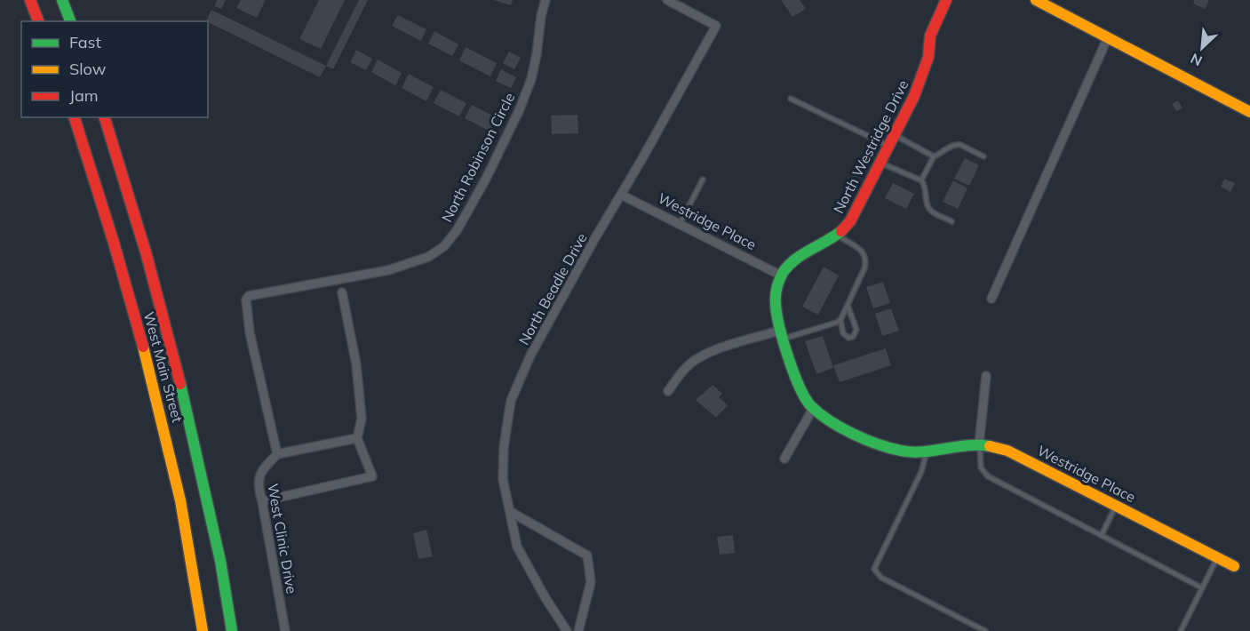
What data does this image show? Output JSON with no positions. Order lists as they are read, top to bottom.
{
  "streets": {
    "main road": ["North Westridge Drive", "Westridge Place", "West Main Street"],
    "street": ["North Robinson Circle", "North Beadle Drive", "West Clinic Drive"]
  },
  "crossings": [
    ["North Westridge Drive", "Westridge Place"],
    ["North Robinson Circle", "West Clinic Drive"],
    ["Westridge Place", "North Beadle Drive"]
  ],
  "legend": ["Fast", "Slow", "Jam"],
  "north": "bottom left"
}
